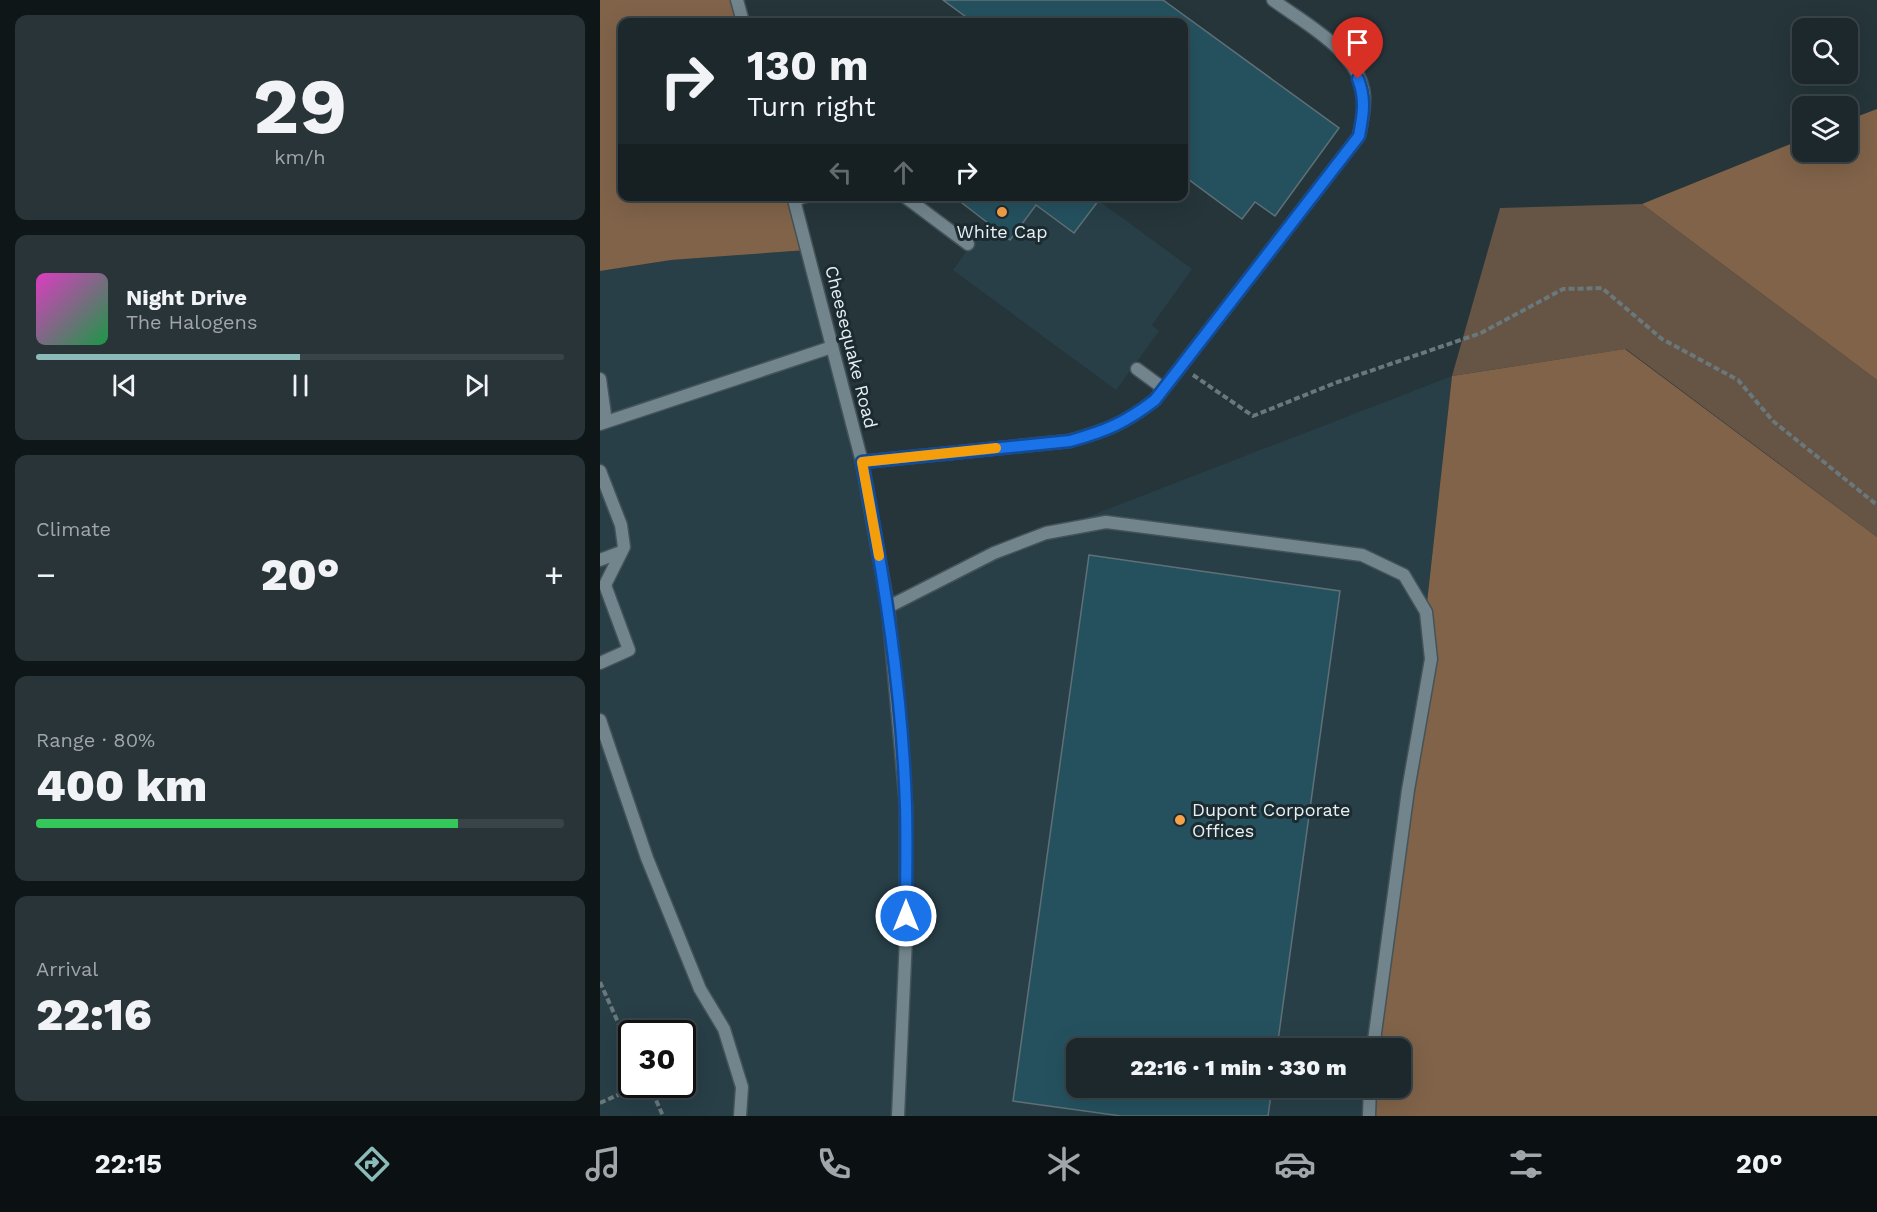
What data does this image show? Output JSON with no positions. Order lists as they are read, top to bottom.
{
  "streets": {
    "street": ["Cheesequake Road"]
  },
  "places": ["White Cap", "Dupont Corporate Offices"],
  "page": {
    "tile": [
      ["29", "km/h"],
      "Climate",
      ["Range · 80%", "400 km"],
      ["Arrival", "22:16"]
    ],
    "turn": ["130 m", "Turn right"],
    "song": ["Night Drive", "The Halogens"],
    "heat": ["−", "20°", "+"],
    "limit": "30",
    "trip": "22:16 · 1 min · 330 m",
    "tabs": ["22:15", "20°"]
  }
}
